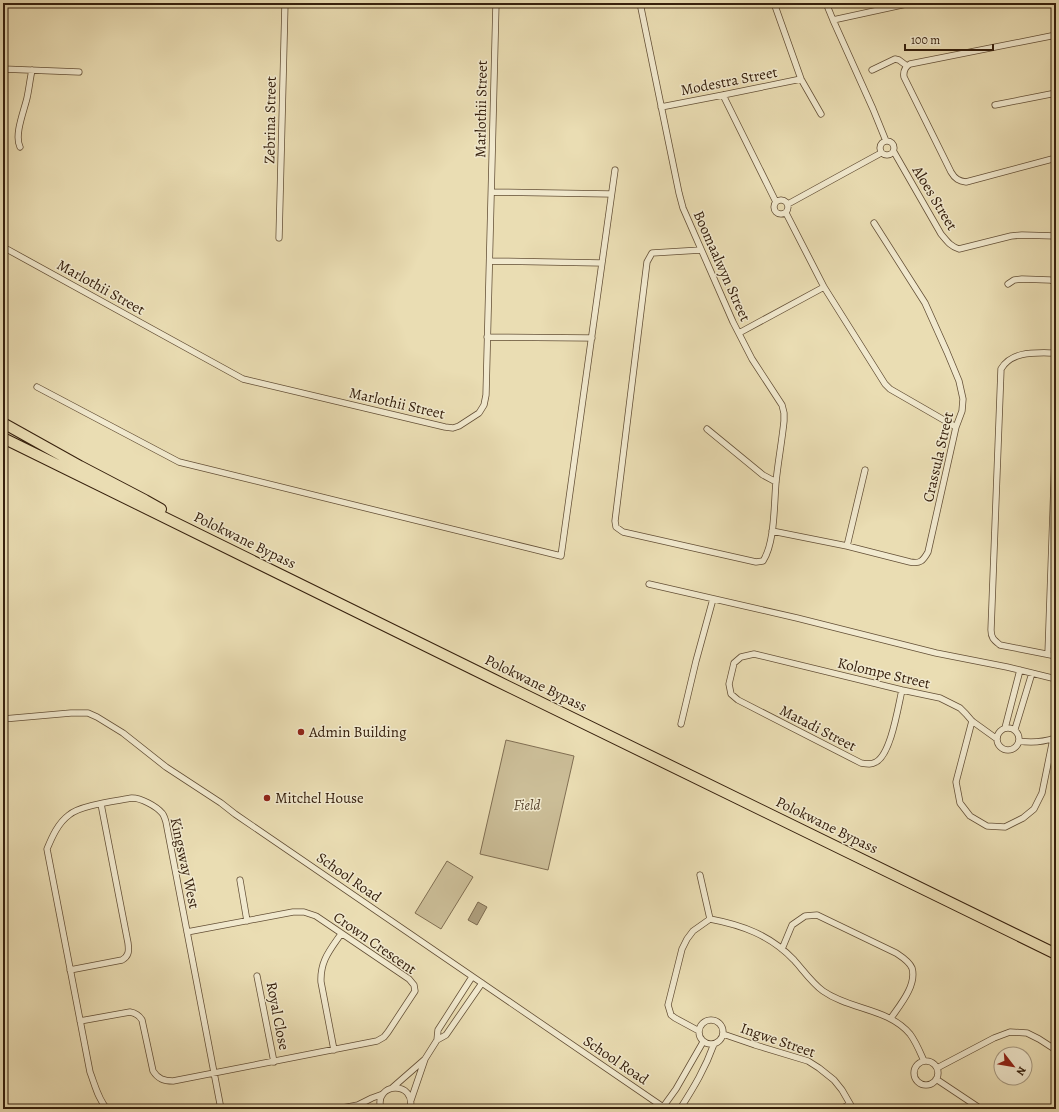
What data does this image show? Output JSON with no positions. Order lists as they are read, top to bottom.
{
  "streets": {
    "highway": ["Polokwane Bypass"],
    "street": [
      "Modestra Street",
      "Marlothii Street",
      "Zebrina Street",
      "Aloes Street",
      "Boomaalwyn Street",
      "Crassula Street",
      "Kolompe Street",
      "Matadi Street",
      "Kingsway West",
      "School Road",
      "Crown Crescent",
      "Royal Close",
      "Ingwe Street"
    ]
  },
  "crossings": [
    ["Modestra Street", "Boomaalwyn Street"],
    ["Boomaalwyn Street", "Crassula Street"],
    ["Kolompe Street", "Matadi Street"],
    ["Kingsway West", "Crown Crescent"],
    ["Crown Crescent", "Royal Close"]
  ],
  "parks": ["Field"],
  "places": ["Admin Building", "Mitchel House"],
  "scale_bar": "100 m",
  "north": "bottom right"
}
